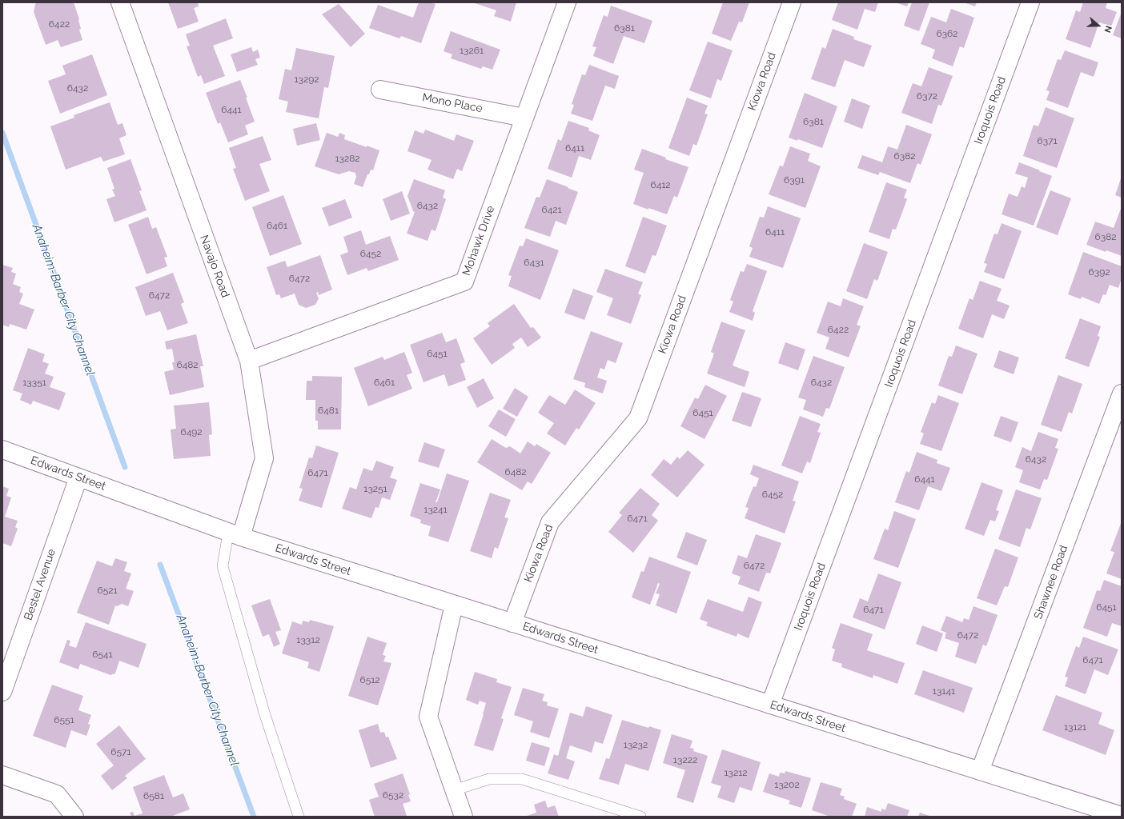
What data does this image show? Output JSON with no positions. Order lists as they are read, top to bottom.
{
  "streets": {
    "street": [
      "Kiowa Road",
      "Mono Place",
      "Iroquois Road",
      "Mohawk Drive",
      "Navajo Road",
      "Edwards Street",
      "Shawnee Road",
      "Bestel Avenue"
    ]
  },
  "crossings": [
    ["Kiowa Road", "Edwards Street"],
    ["Mono Place", "Mohawk Drive"],
    ["Iroquois Road", "Edwards Street"],
    ["Mohawk Drive", "Navajo Road"],
    ["Navajo Road", "Edwards Street"],
    ["Edwards Street", "Shawnee Road"],
    ["Edwards Street", "Bestel Avenue"]
  ],
  "water": ["Anaheim-Barber City Channel"],
  "house_numbers": [
    "6422",
    "6381",
    "6362",
    "13261",
    "13292",
    "6432",
    "6372",
    "6441",
    "6381",
    "6371",
    "6411",
    "6382",
    "13282",
    "6391",
    "6412",
    "6432",
    "6421",
    "6461",
    "6411",
    "6382",
    "6452",
    "6431",
    "6392",
    "6472",
    "6472",
    "6422",
    "6451",
    "6482",
    "13351",
    "6461",
    "6432",
    "6481",
    "6451",
    "6492",
    "6432",
    "6482",
    "6471",
    "6441",
    "13251",
    "6452",
    "13241",
    "6471",
    "6472",
    "6521",
    "6451",
    "6471",
    "6472",
    "13312",
    "6541",
    "6471",
    "6512",
    "13141",
    "6551",
    "13121",
    "13232",
    "6571",
    "13222",
    "13212",
    "13202",
    "6532",
    "6581"
  ],
  "north": "right"
}
